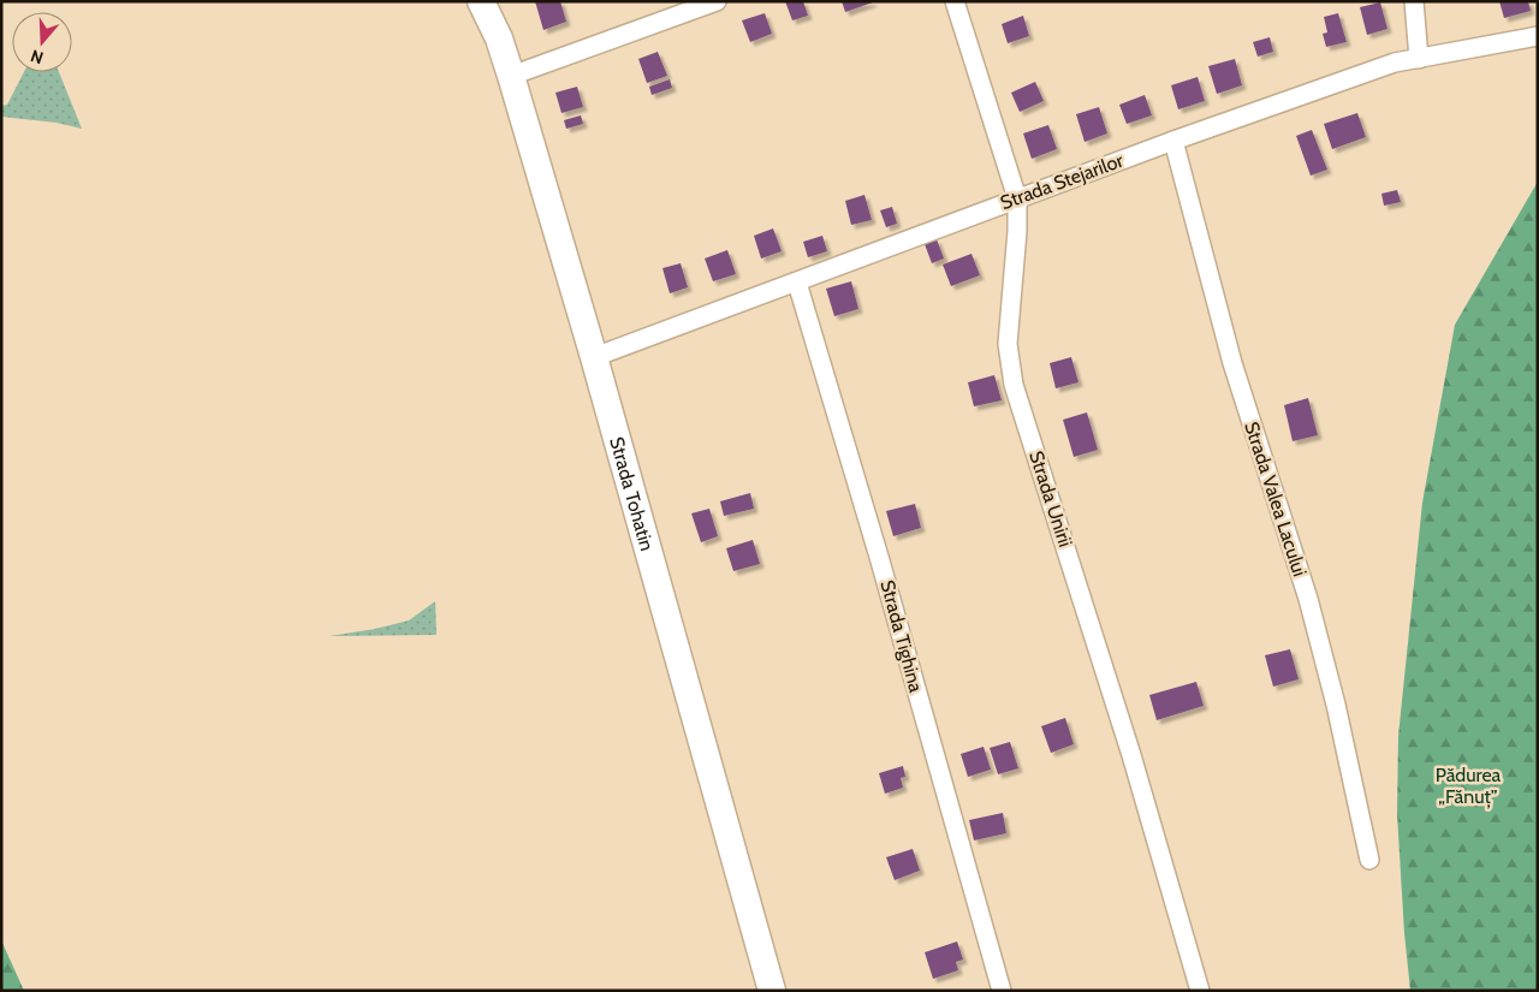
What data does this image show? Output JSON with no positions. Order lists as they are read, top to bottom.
{
  "streets": {
    "street": [
      "Strada Stejarilor",
      "Strada Tohatin",
      "Strada Unirii",
      "Strada Valea Lacului",
      "Strada Tighina"
    ]
  },
  "crossings": [
    ["Strada Stejarilor", "Strada Tohatin"],
    ["Strada Stejarilor", "Strada Unirii"],
    ["Strada Stejarilor", "Strada Valea Lacului"],
    ["Strada Stejarilor", "Strada Tighina"]
  ],
  "parks": ["Pădurea „Fănuț”"],
  "north": "bottom"
}
